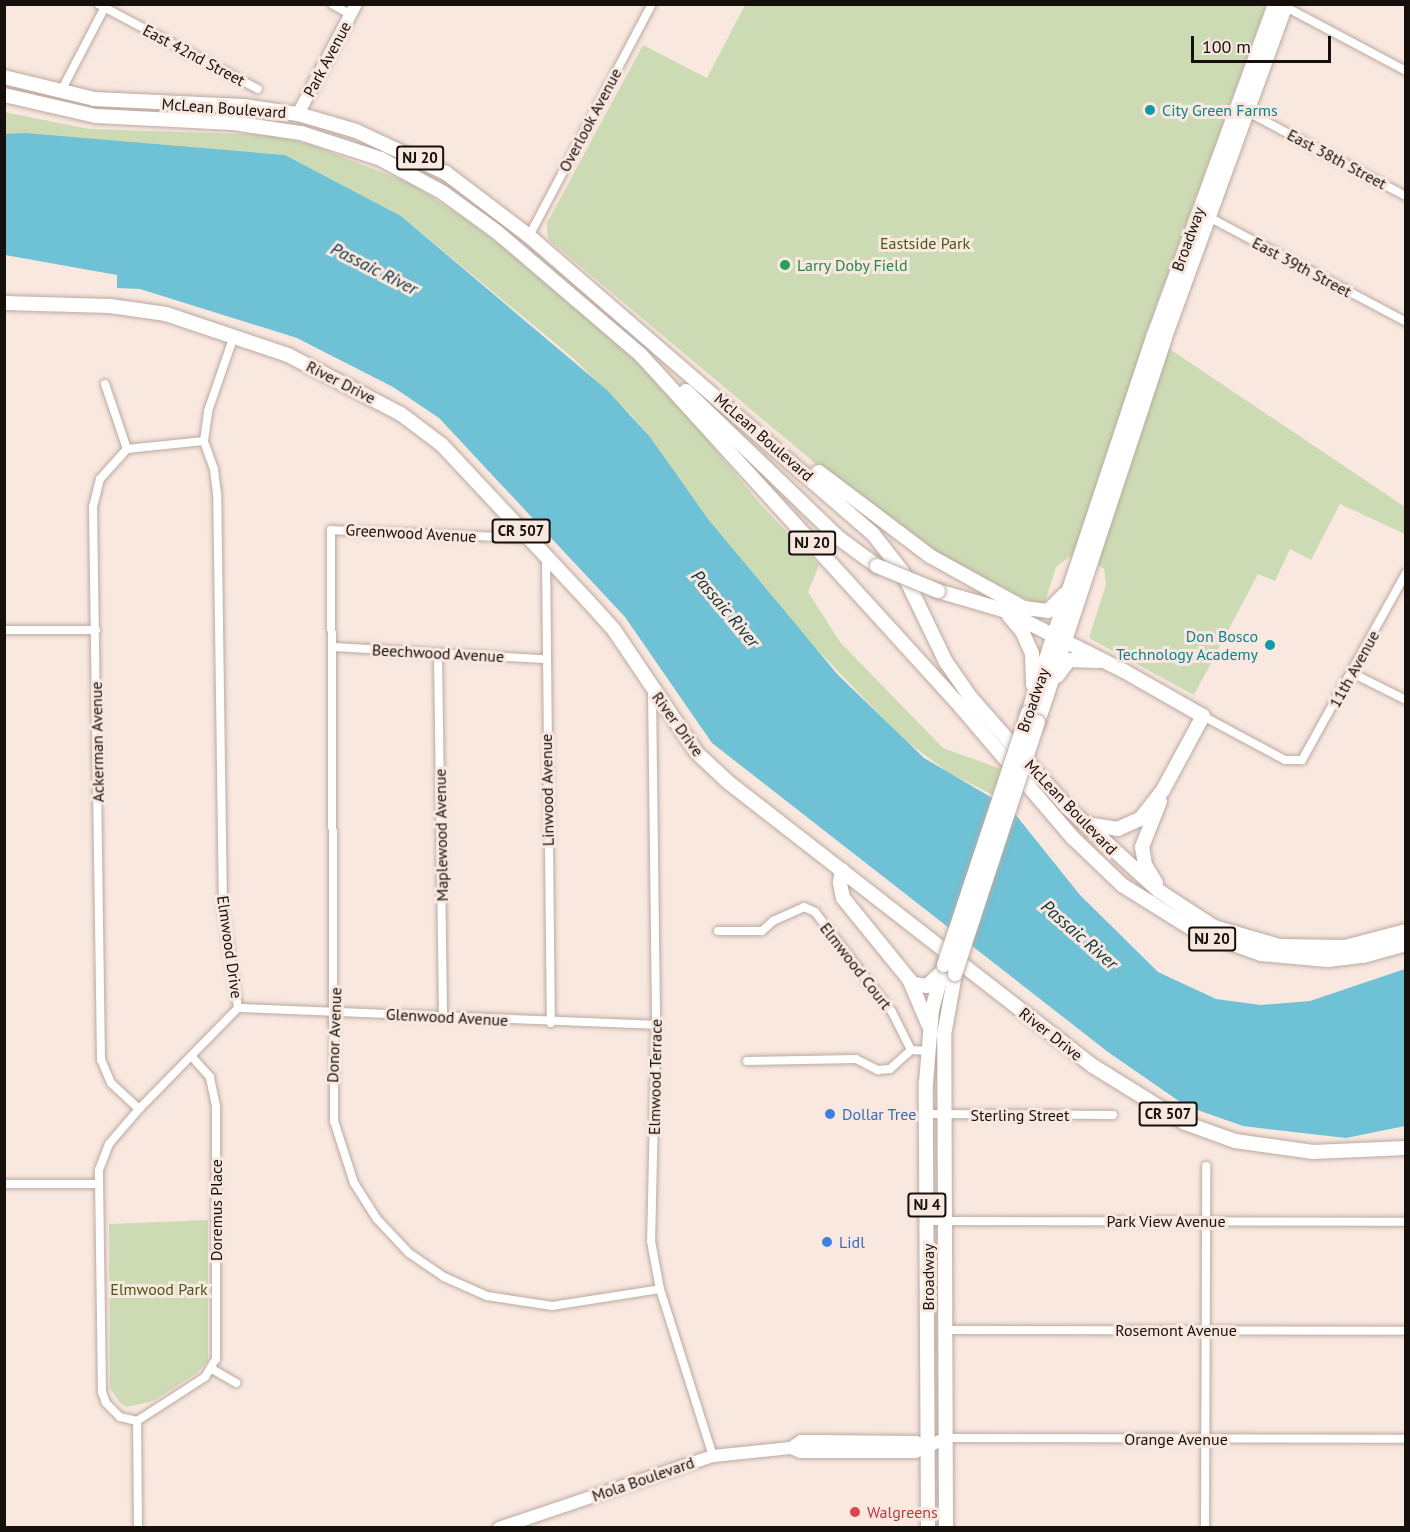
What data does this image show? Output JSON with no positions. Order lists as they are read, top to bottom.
{
  "streets": {
    "main road": [
      "McLean Boulevard",
      "NJ 20",
      "Broadway",
      "River Drive",
      "CR 507",
      "NJ 4"
    ],
    "street": [
      "East 42nd Street",
      "Park Avenue",
      "Overlook Avenue",
      "East 38th Street",
      "East 39th Street",
      "Greenwood Avenue",
      "Beechwood Avenue",
      "11th Avenue",
      "Ackerman Avenue",
      "Linwood Avenue",
      "Maplewood Avenue",
      "Elmwood Drive",
      "Elmwood Court",
      "Glenwood Avenue",
      "Donor Avenue",
      "Elmwood Terrace",
      "Sterling Street",
      "Doremus Place",
      "Park View Avenue",
      "Rosemont Avenue",
      "Orange Avenue",
      "Mola Boulevard"
    ]
  },
  "crossings": [
    ["Park Avenue", "McLean Boulevard"],
    ["McLean Boulevard", "Overlook Avenue"],
    ["East 38th Street", "Broadway"],
    ["Broadway", "East 39th Street"],
    ["Broadway", "Sterling Street"],
    ["Broadway", "Park View Avenue"],
    ["Broadway", "Rosemont Avenue"],
    ["Broadway", "Orange Avenue"],
    ["Broadway", "Mola Boulevard"],
    ["River Drive", "Greenwood Avenue"],
    ["River Drive", "Linwood Avenue"],
    ["River Drive", "Elmwood Drive"],
    ["River Drive", "Elmwood Terrace"],
    ["Greenwood Avenue", "Donor Avenue"],
    ["Beechwood Avenue", "Linwood Avenue"],
    ["Beechwood Avenue", "Maplewood Avenue"],
    ["Beechwood Avenue", "Donor Avenue"],
    ["Ackerman Avenue", "Elmwood Drive"],
    ["Linwood Avenue", "Glenwood Avenue"],
    ["Maplewood Avenue", "Glenwood Avenue"],
    ["Elmwood Drive", "Glenwood Avenue"],
    ["Elmwood Drive", "Doremus Place"],
    ["Glenwood Avenue", "Donor Avenue"],
    ["Glenwood Avenue", "Elmwood Terrace"],
    ["Donor Avenue", "Elmwood Terrace"],
    ["Elmwood Terrace", "Mola Boulevard"]
  ],
  "water": ["Passaic River"],
  "parks": ["Eastside Park", "Elmwood Park"],
  "places": [
    "City Green Farms",
    "Larry Doby Field",
    "Don Bosco Technology Academy",
    "Dollar Tree",
    "Lidl",
    "Walgreens"
  ],
  "scale_bar": "100 m"
}
